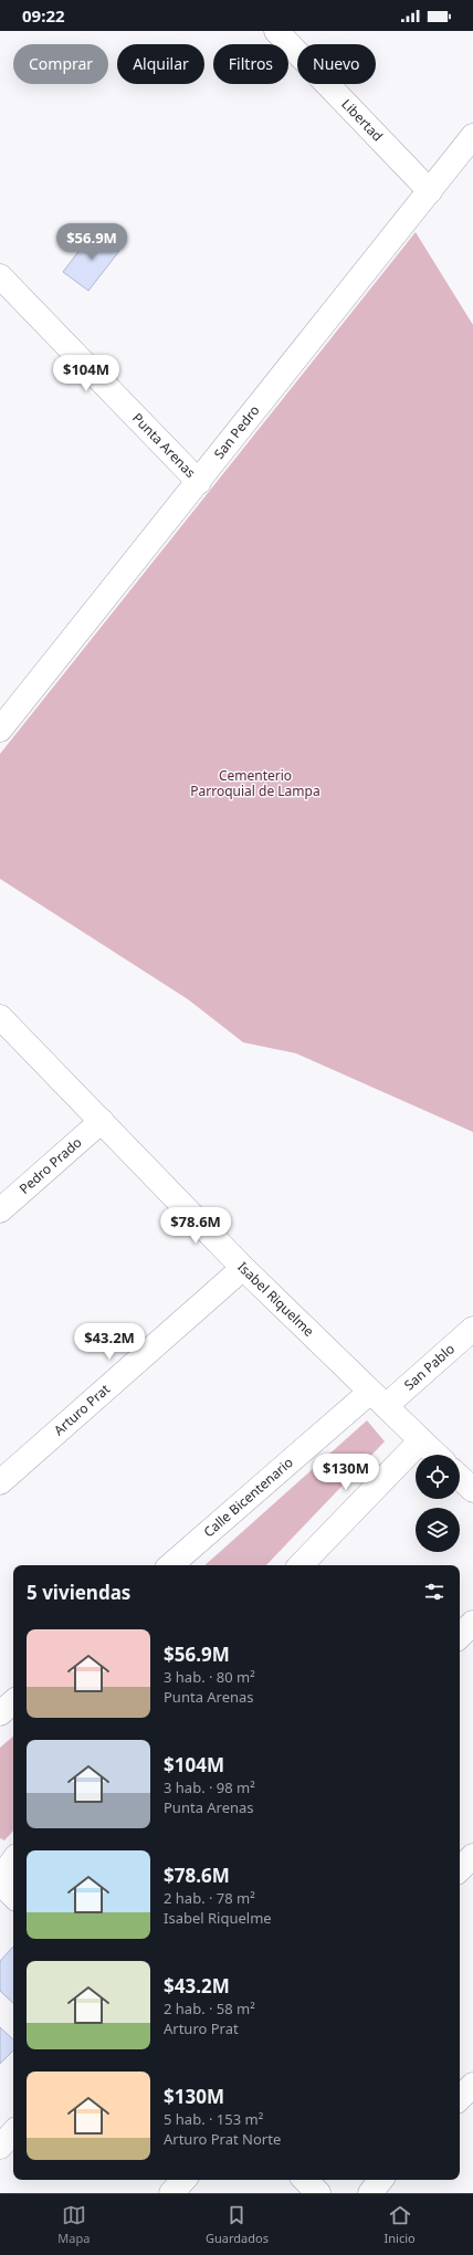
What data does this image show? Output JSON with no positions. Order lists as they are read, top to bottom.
{
  "streets": {
    "street": [
      "Libertad",
      "San Pedro",
      "Punta Arenas",
      "Pedro Prado",
      "Isabel Riquelme",
      "San Pablo",
      "Arturo Prat",
      "Calle Bicentenario"
    ]
  },
  "crossings": [
    ["Libertad", "San Pedro"],
    ["San Pedro", "Punta Arenas"],
    ["Pedro Prado", "Isabel Riquelme"],
    ["Isabel Riquelme", "San Pablo"],
    ["Isabel Riquelme", "Arturo Prat"],
    ["Isabel Riquelme", "Calle Bicentenario"],
    ["San Pablo", "Calle Bicentenario"]
  ],
  "parks": ["Cementerio Parroquial de Lampa"],
  "page": {
    "status": "09:22",
    "chip": [
      "Comprar",
      "Alquilar",
      "Filtros",
      "Nuevo"
    ],
    "price": [
      "$56.9M",
      "$104M",
      "$78.6M",
      "$43.2M",
      "$130M"
    ],
    "heading": "5 viviendas",
    "list": [
      {
        "name": "$56.9M",
        "note": "3 hab. · 80 m² · Punta Arenas"
      },
      {
        "name": "$104M",
        "note": "3 hab. · 98 m² · Punta Arenas"
      },
      {
        "name": "$78.6M",
        "note": "2 hab. · 78 m² · Isabel Riquelme"
      },
      {
        "name": "$43.2M",
        "note": "2 hab. · 58 m² · Arturo Prat"
      },
      {
        "name": "$130M",
        "note": "5 hab. · 153 m² · Arturo Prat Norte"
      }
    ],
    "tabs": ["Mapa", "Guardados", "Inicio"]
  }
}
